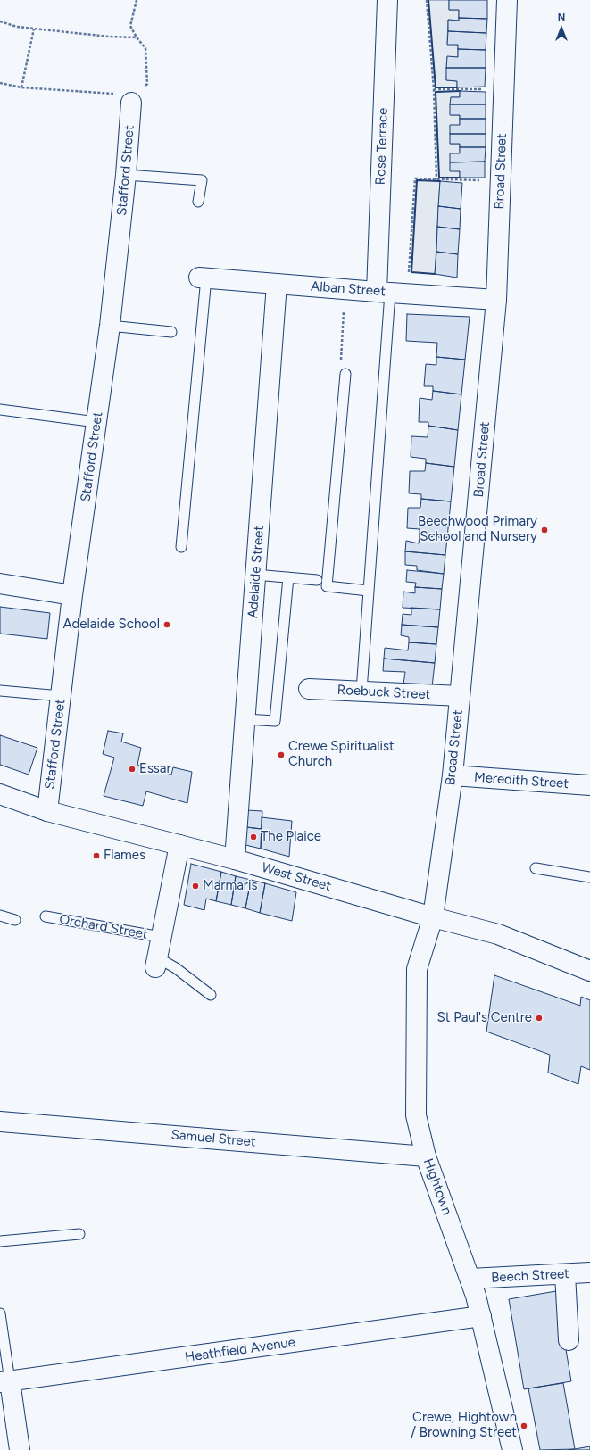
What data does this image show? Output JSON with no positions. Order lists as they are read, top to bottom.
{
  "streets": {
    "street": [
      "Rose Terrace",
      "Stafford Street",
      "Broad Street",
      "Alban Street",
      "Adelaide Street",
      "Roebuck Street",
      "Meredith Street",
      "West Street",
      "Orchard Street",
      "Samuel Street",
      "Hightown",
      "Beech Street",
      "Heathfield Avenue"
    ]
  },
  "crossings": [
    ["Rose Terrace", "Alban Street"],
    ["Stafford Street", "West Street"],
    ["Broad Street", "Alban Street"],
    ["Broad Street", "Roebuck Street"],
    ["Broad Street", "Meredith Street"],
    ["Broad Street", "West Street"],
    ["Broad Street", "Hightown"],
    ["Alban Street", "Adelaide Street"],
    ["Adelaide Street", "West Street"],
    ["West Street", "Orchard Street"],
    ["West Street", "Hightown"],
    ["Samuel Street", "Hightown"],
    ["Hightown", "Beech Street"],
    ["Hightown", "Heathfield Avenue"]
  ],
  "places": [
    "Beechwood Primary School and Nursery",
    "Adelaide School",
    "Crewe Spiritualist Church",
    "Essar",
    "The Plaice",
    "Flames",
    "Marmaris",
    "St Paul's Centre",
    "Crewe, Hightown / Browning Street"
  ],
  "north": "top"
}
